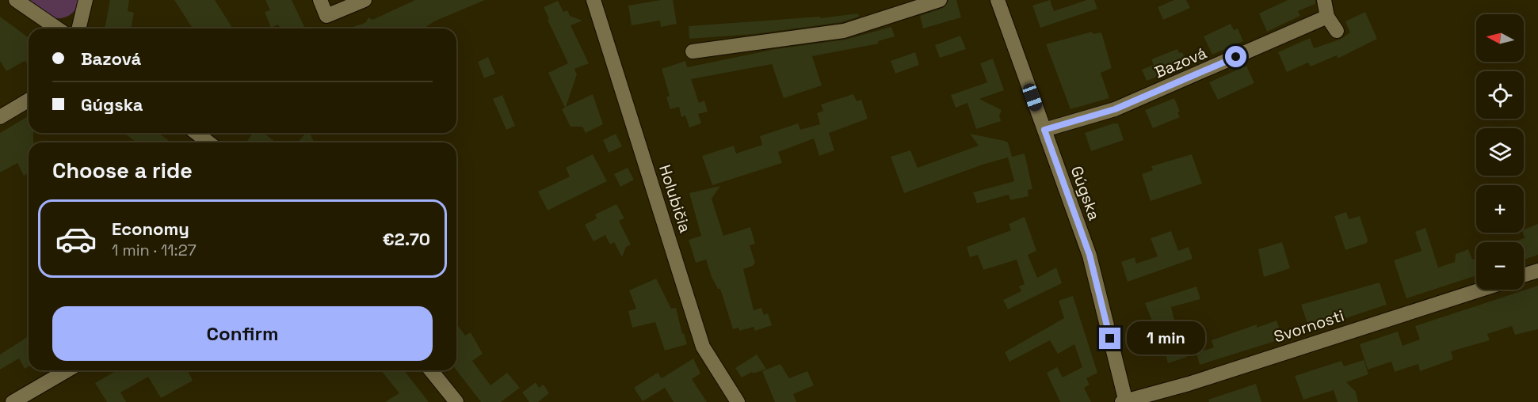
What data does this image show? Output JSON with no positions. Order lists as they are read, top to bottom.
{
  "streets": {
    "street": [
      "Bazová",
      "Gúgska",
      "Holubičia",
      "Svornosti"
    ]
  },
  "crossings": [
    ["Bazová", "Gúgska"],
    ["Gúgska", "Svornosti"]
  ],
  "north": "left",
  "page": {
    "map_buttons": ["+", "−"],
    "banner": ["Bazová", "Gúgska"],
    "heading": "Choose a ride",
    "list": [
      {
        "name": "Economy",
        "note": "1 min · 11:27",
        "value": "€2.70"
      }
    ],
    "buttons": "Confirm",
    "bubble": "1 min"
  }
}
